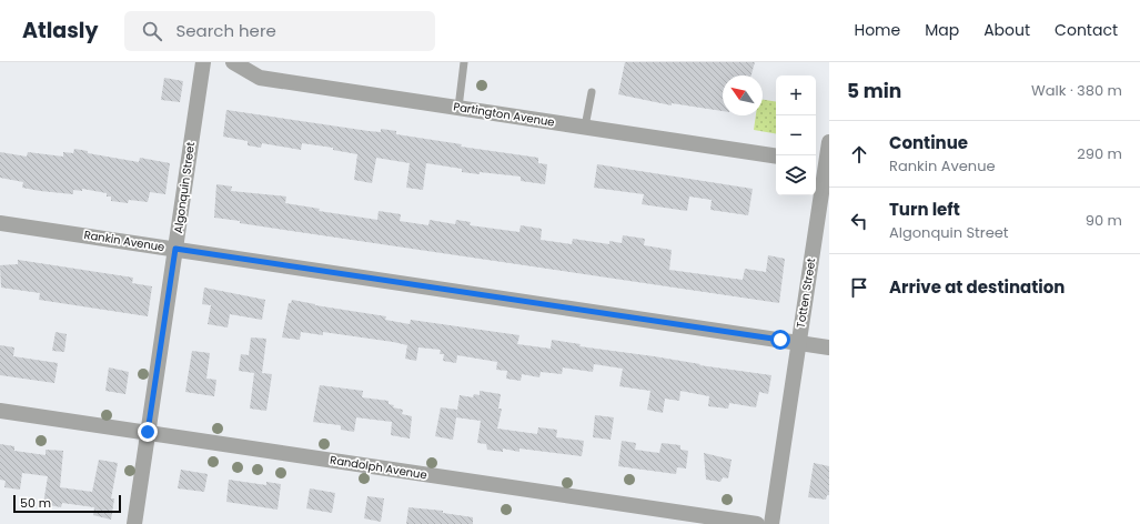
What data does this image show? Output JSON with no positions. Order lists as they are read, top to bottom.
{
  "streets": {
    "street": [
      "Partington Avenue",
      "Algonquin Street",
      "Rankin Avenue",
      "Totten Street",
      "Randolph Avenue"
    ]
  },
  "crossings": [
    ["Algonquin Street", "Rankin Avenue"],
    ["Algonquin Street", "Randolph Avenue"],
    ["Rankin Avenue", "Totten Street"]
  ],
  "scale_bar": "50 m",
  "north": "top left",
  "page": {
    "header": "Atlasly",
    "search": "Search here",
    "nav": [
      "Home",
      "Map",
      "About",
      "Contact"
    ],
    "heading": ["5 min", "Walk · 380 m"],
    "map_buttons": ["+", "−"],
    "list": [
      ["Continue", "Rankin Avenue", "290 m"],
      ["Turn left", "Algonquin Street", "90 m"],
      "Arrive at destination"
    ],
    "scale": "50 m"
  }
}
